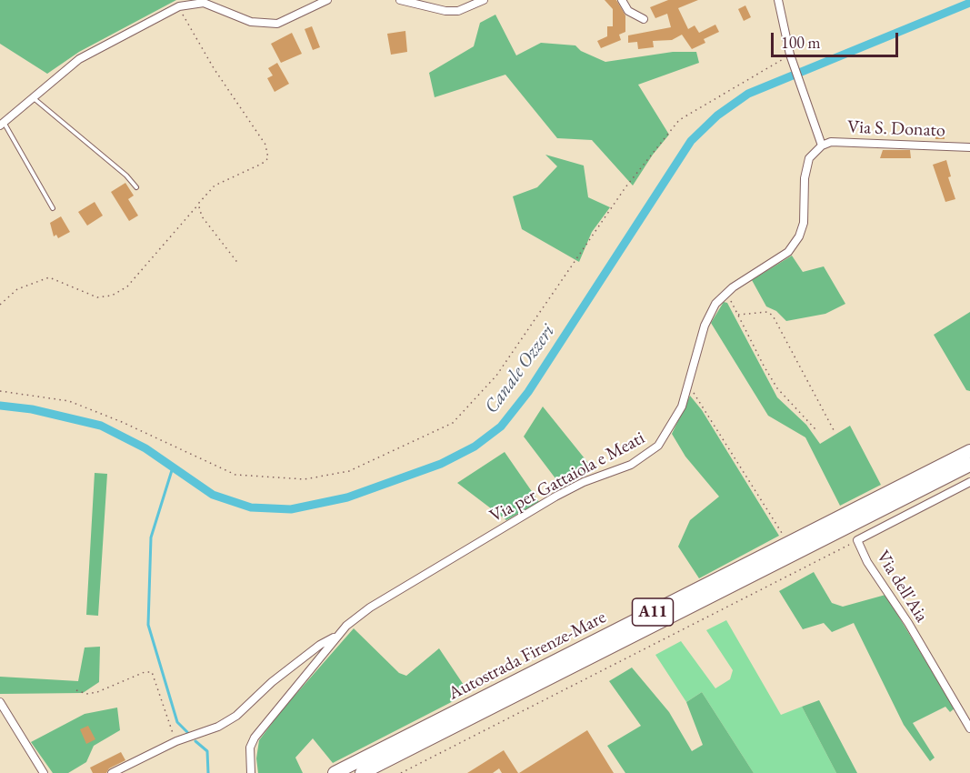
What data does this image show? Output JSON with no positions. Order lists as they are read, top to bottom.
{
  "streets": {
    "highway": ["A11", "Autostrada Firenze-Mare"],
    "street": ["Via S. Donato", "Via per Gattaiola e Meati", "Via dell'Aia"]
  },
  "crossings": [
    ["Via S. Donato", "Via per Gattaiola e Meati"]
  ],
  "water": ["Canale Ozzeri"],
  "scale_bar": "100 m"
}
